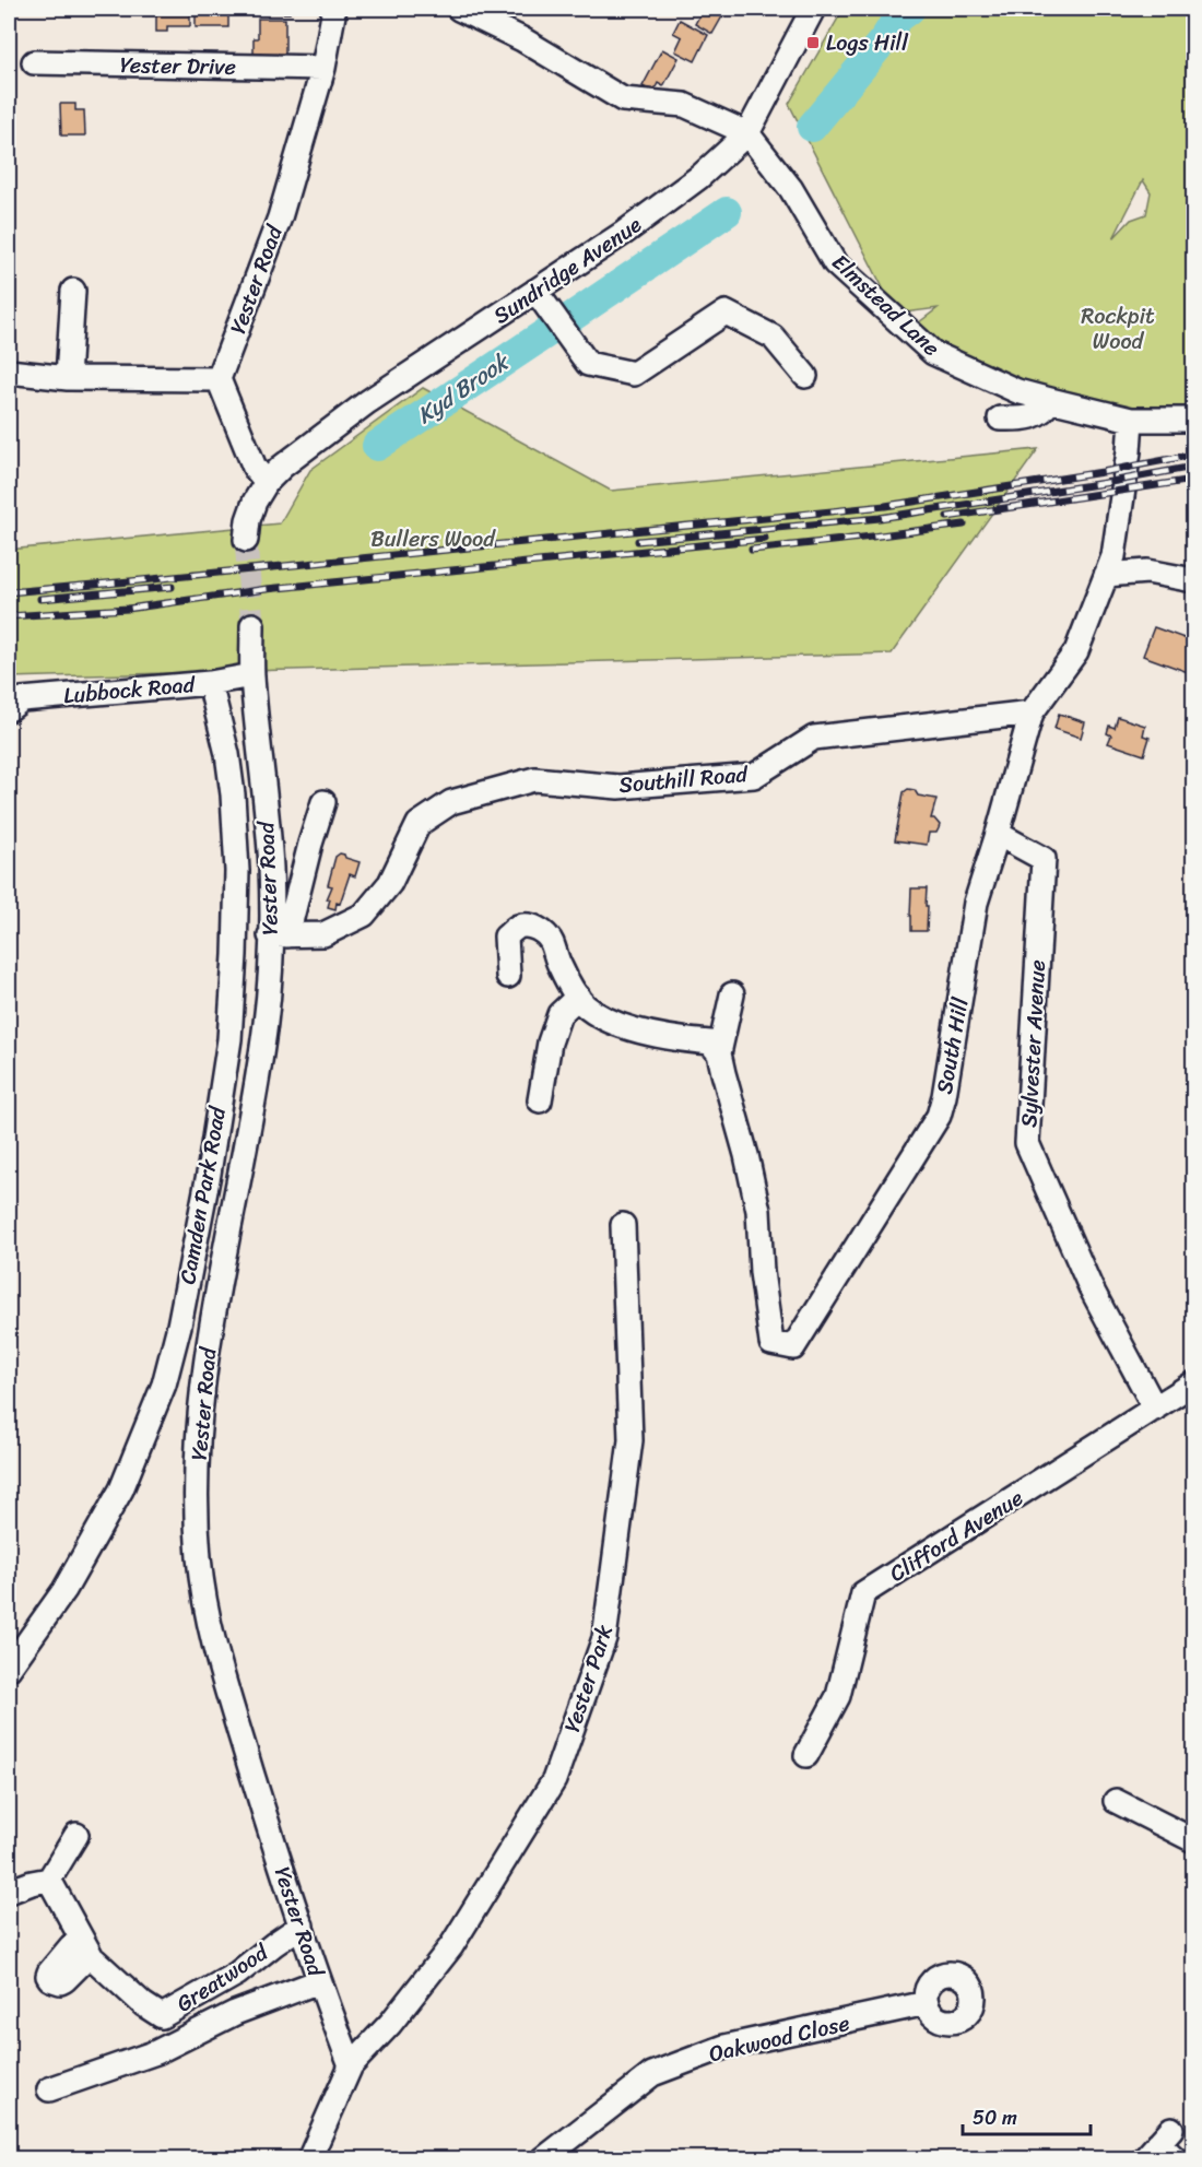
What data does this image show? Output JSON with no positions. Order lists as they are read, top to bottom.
{
  "streets": {
    "street": [
      "Yester Drive",
      "Sundridge Avenue",
      "Yester Road",
      "Elmstead Lane",
      "Lubbock Road",
      "Southill Road",
      "Sylvester Avenue",
      "South Hill",
      "Camden Park Road",
      "Clifford Avenue",
      "Yester Park",
      "Greatwood",
      "Oakwood Close"
    ]
  },
  "crossings": [
    ["Yester Drive", "Yester Road"],
    ["Sundridge Avenue", "Elmstead Lane"],
    ["Yester Road", "Lubbock Road"],
    ["Yester Road", "Southill Road"],
    ["Yester Road", "Yester Park"],
    ["Yester Road", "Greatwood"],
    ["Lubbock Road", "Camden Park Road"],
    ["Southill Road", "South Hill"],
    ["Sylvester Avenue", "South Hill"],
    ["Sylvester Avenue", "Clifford Avenue"]
  ],
  "water": ["Kyd Brook"],
  "parks": ["Rockpit Wood", "Bullers Wood"],
  "places": {
    "transit": ["Logs Hill"]
  },
  "scale_bar": "50 m"
}
